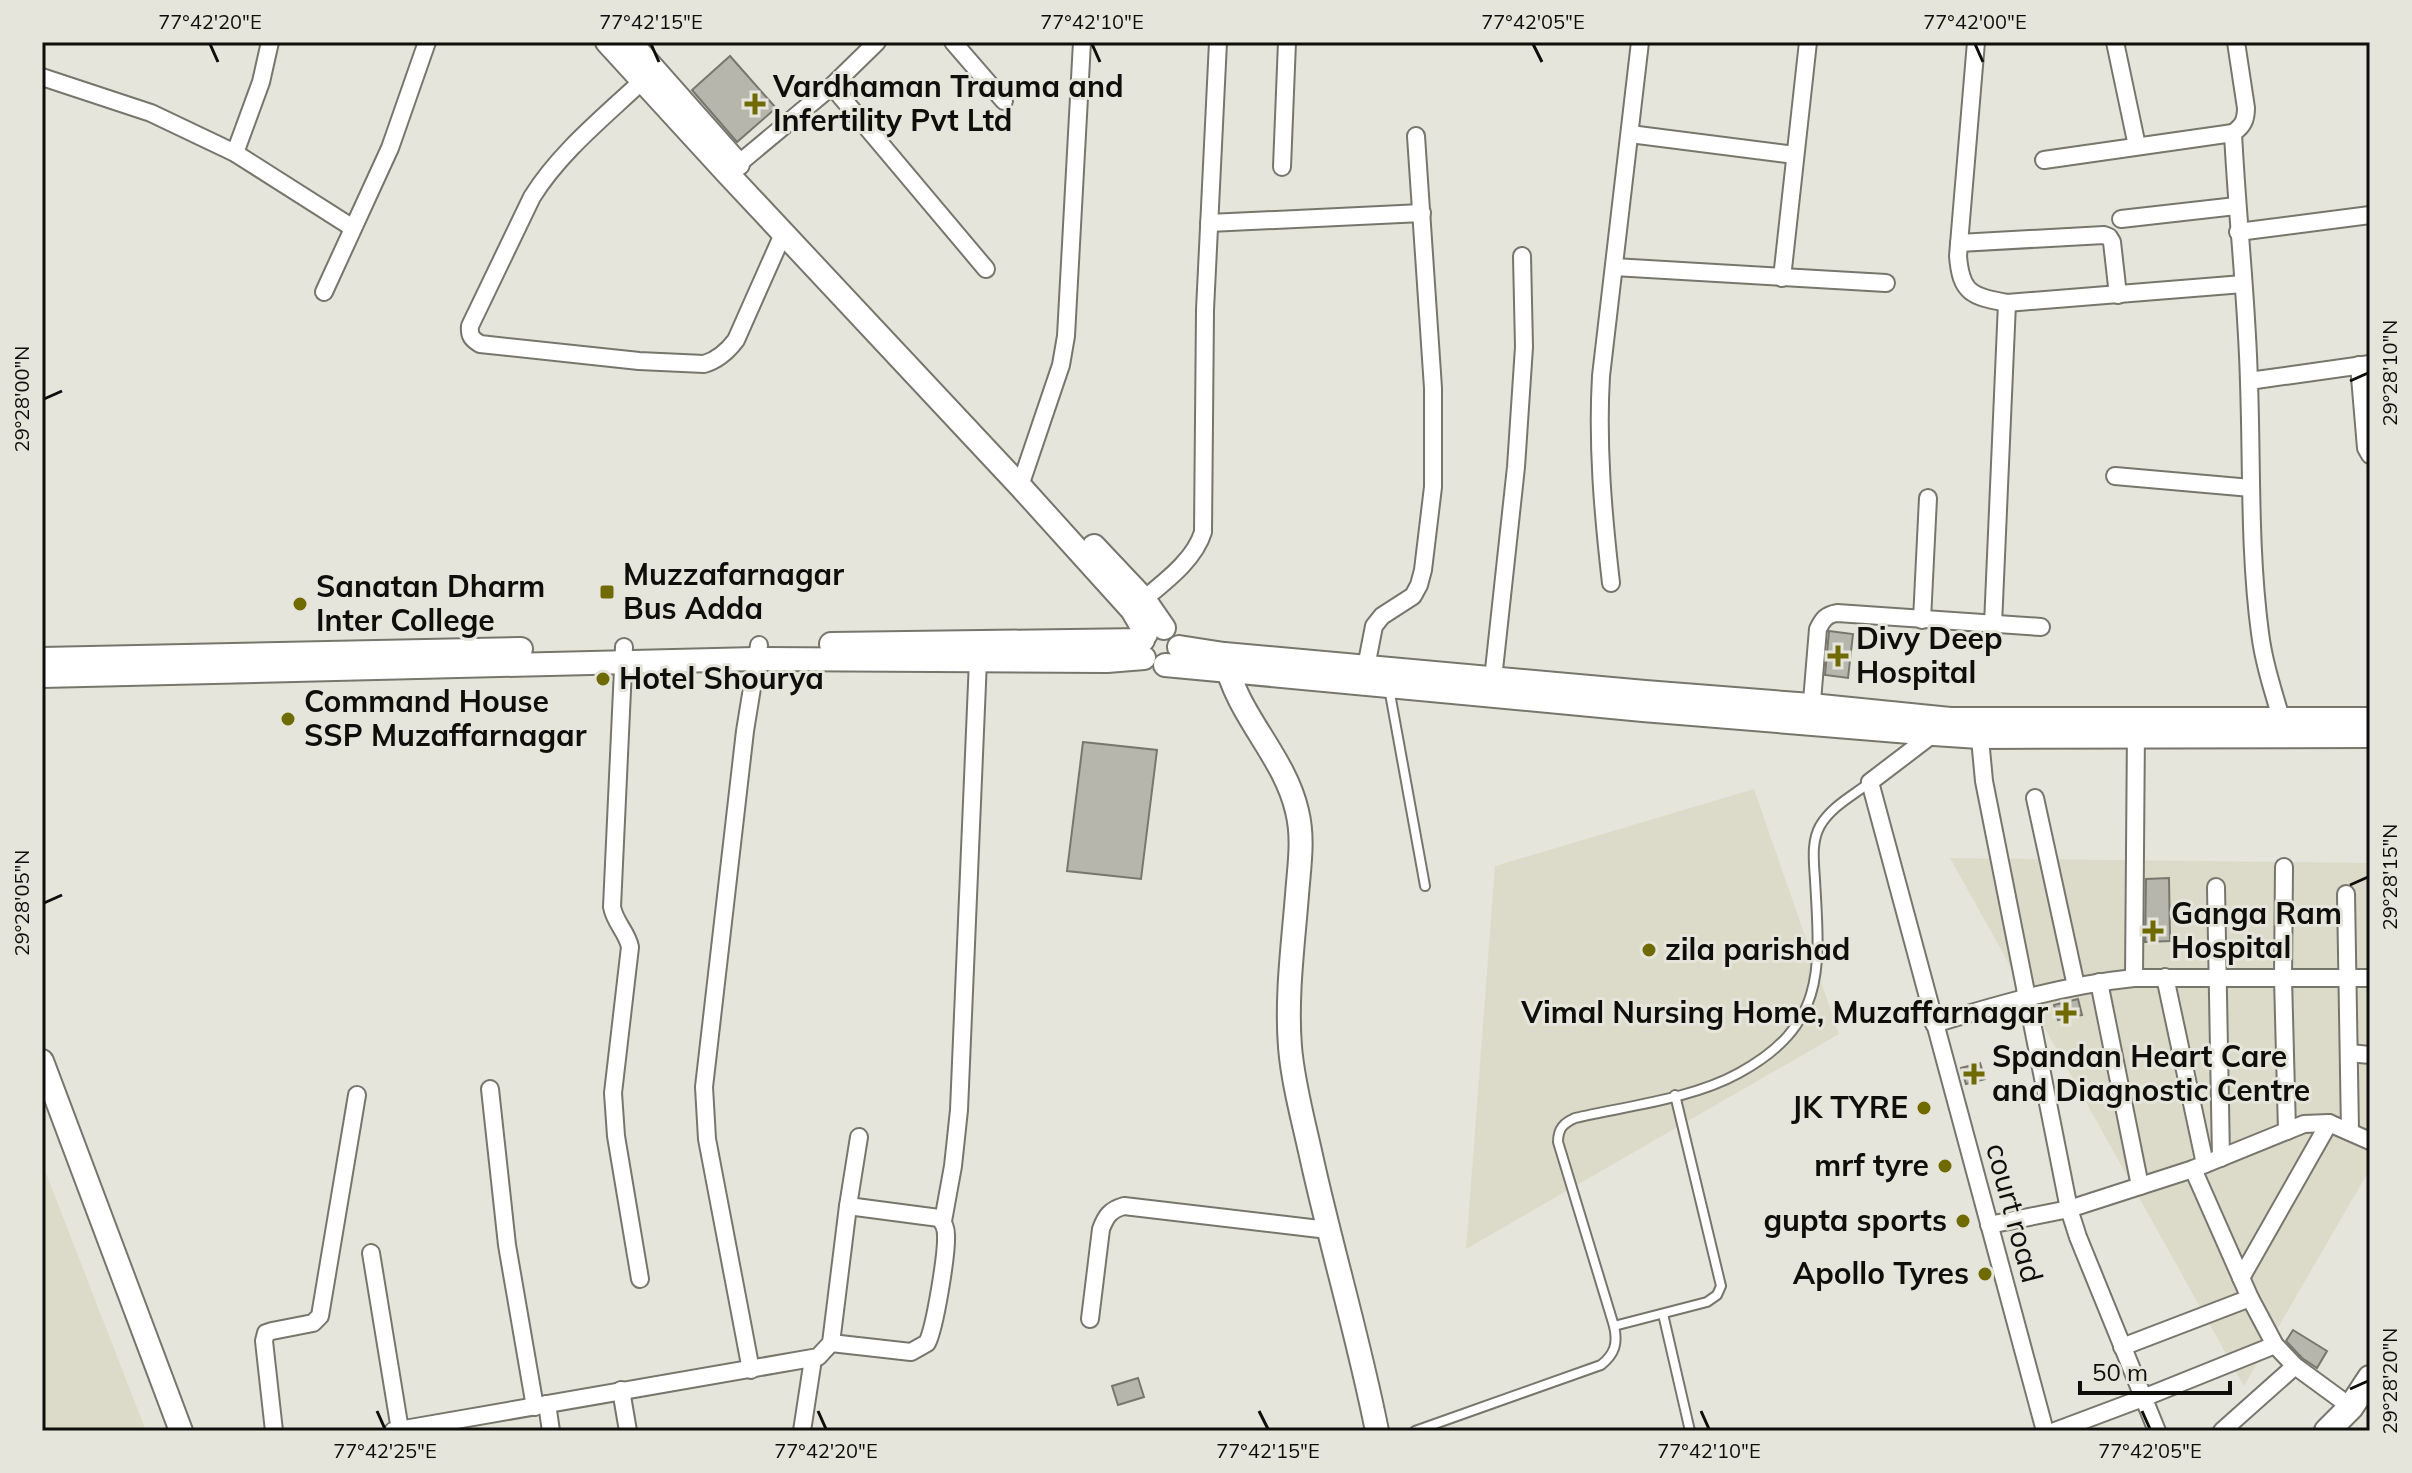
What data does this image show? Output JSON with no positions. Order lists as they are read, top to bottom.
{
  "streets": {
    "street": ["court road"]
  },
  "places": {
    "health": [
      "Vardhaman Trauma and Infertility Pvt Ltd",
      "Divy Deep Hospital",
      "Ganga Ram Hospital",
      "Vimal Nursing Home, Muzaffarnagar",
      "Spandan Heart Care and Diagnostic Centre"
    ],
    "transit": ["Muzzafarnagar Bus Adda"],
    "other": [
      "Sanatan Dharm Inter College",
      "Hotel Shourya",
      "Command House SSP Muzaffarnagar",
      "zila parishad",
      "JK TYRE",
      "mrf tyre",
      "gupta sports",
      "Apollo Tyres"
    ]
  },
  "scale_bar": "50 m",
  "coordinates": [
    "77°42'20\"E",
    "77°42'15\"E",
    "77°42'10\"E",
    "77°42'05\"E",
    "77°42'00\"E",
    "29°28'10\"N",
    "29°28'00\"N",
    "29°28'15\"N",
    "29°28'05\"N",
    "29°28'20\"N",
    "77°42'25\"E"
  ]
}
